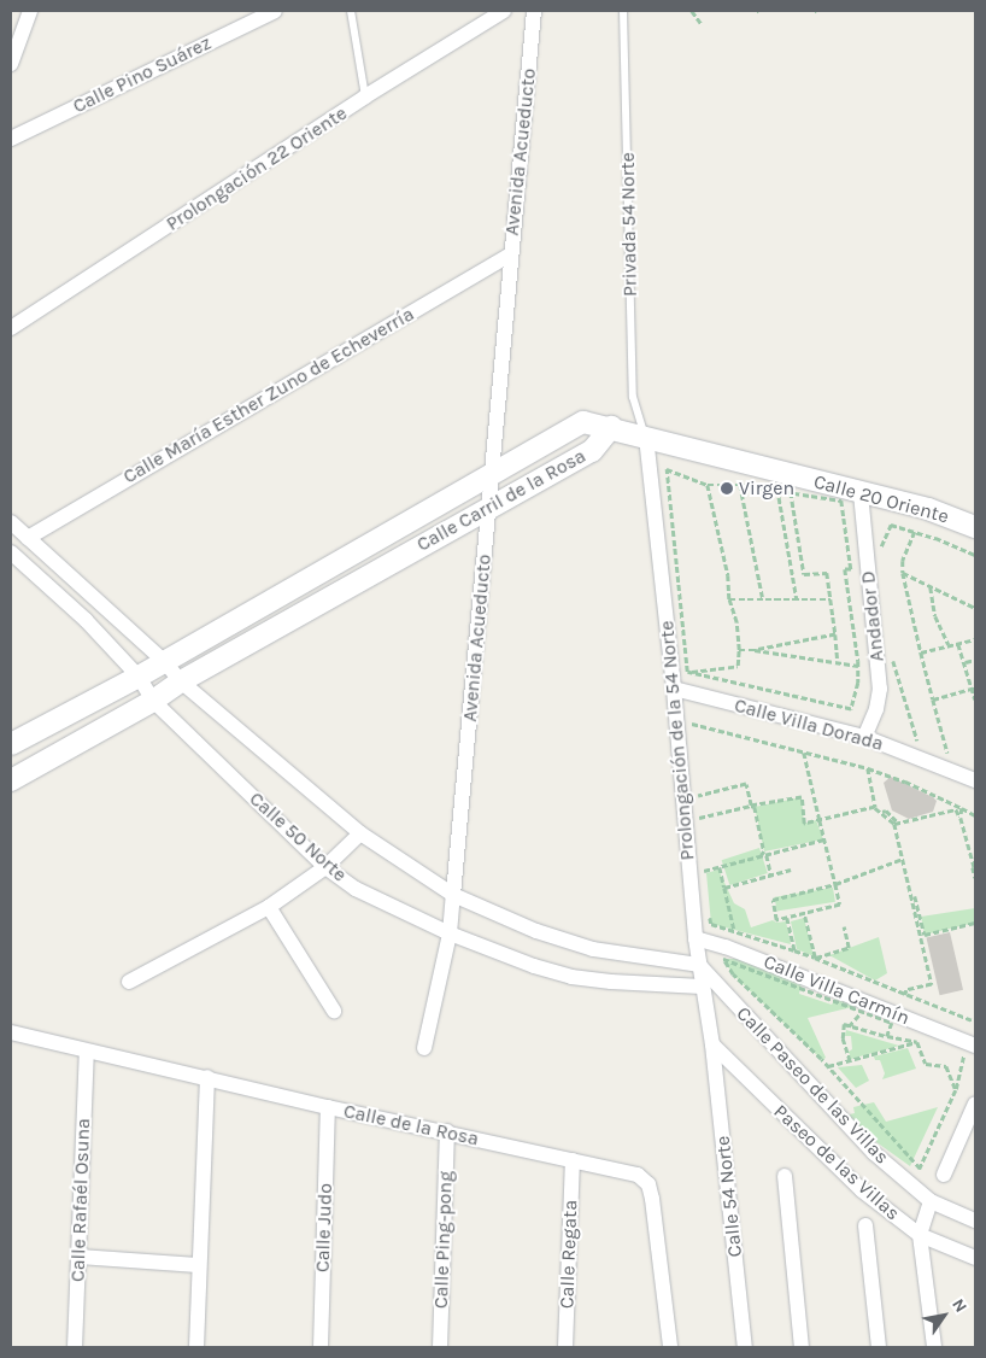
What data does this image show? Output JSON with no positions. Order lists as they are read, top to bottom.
{
  "streets": {
    "main road": ["Calle 20 Oriente", "Calle Carril de la Rosa"],
    "street": [
      "Calle Pino Suárez",
      "Avenida Acueducto",
      "Prolongación 22 Oriente",
      "Calle María Esther Zuno de Echeverría",
      "Andador D",
      "Calle Villa Dorada",
      "Prolongación de la 54 Norte",
      "Calle 50 Norte",
      "Calle Villa Carmín",
      "Calle Paseo de las Villas",
      "Calle de la Rosa",
      "Paseo de las Villas",
      "Calle 54 Norte",
      "Calle Rafaél Osuna",
      "Calle Judo",
      "Calle Ping-pong",
      "Calle Regata"
    ],
    "lane": ["Privada 54 Norte"]
  },
  "crossings": [
    ["Avenida Acueducto", "Calle María Esther Zuno de Echeverría"],
    ["Avenida Acueducto", "Calle Carril de la Rosa"],
    ["Avenida Acueducto", "Calle 50 Norte"],
    ["Privada 54 Norte", "Calle 20 Oriente"],
    ["Privada 54 Norte", "Prolongación de la 54 Norte"],
    ["Calle 20 Oriente", "Calle Carril de la Rosa"],
    ["Calle 20 Oriente", "Andador D"],
    ["Calle 20 Oriente", "Prolongación de la 54 Norte"],
    ["Calle Carril de la Rosa", "Calle 50 Norte"],
    ["Andador D", "Calle Villa Dorada"],
    ["Calle Villa Dorada", "Prolongación de la 54 Norte"],
    ["Prolongación de la 54 Norte", "Calle 50 Norte"],
    ["Prolongación de la 54 Norte", "Calle Villa Carmín"],
    ["Prolongación de la 54 Norte", "Calle Paseo de las Villas"],
    ["Prolongación de la 54 Norte", "Paseo de las Villas"],
    ["Prolongación de la 54 Norte", "Calle 54 Norte"],
    ["Calle Paseo de las Villas", "Paseo de las Villas"],
    ["Calle de la Rosa", "Calle Rafaél Osuna"],
    ["Calle de la Rosa", "Calle Judo"],
    ["Calle de la Rosa", "Calle Ping-pong"],
    ["Calle de la Rosa", "Calle Regata"],
    ["Paseo de las Villas", "Calle 54 Norte"]
  ],
  "places": ["Virgen"],
  "north": "top right"
}
